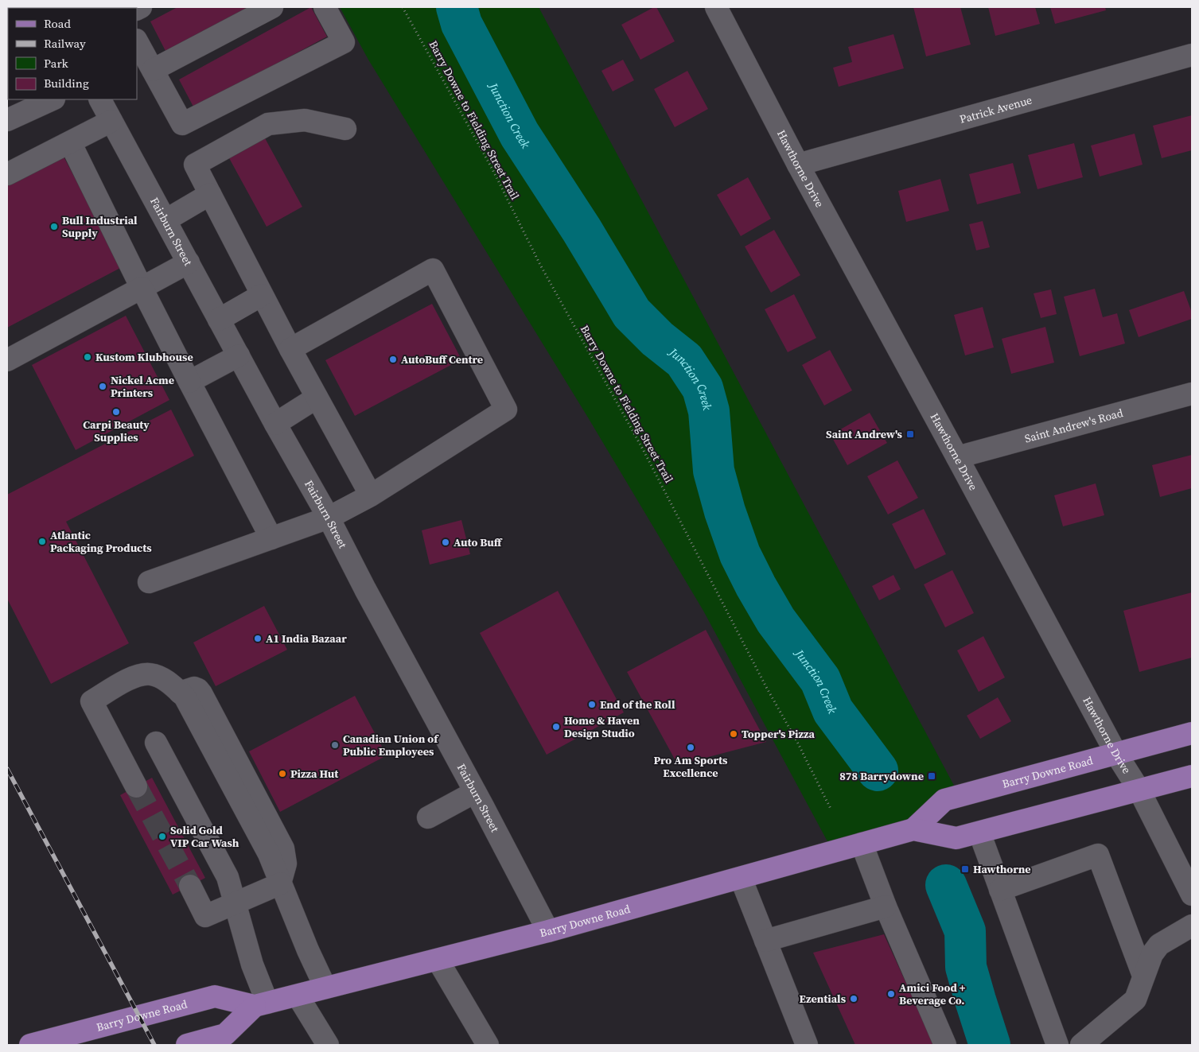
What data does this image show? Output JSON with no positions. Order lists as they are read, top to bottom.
{
  "streets": {
    "main road": ["Barry Downe Road"],
    "street": [
      "Patrick Avenue",
      "Hawthorne Drive",
      "Fairburn Street",
      "Saint Andrew's Road"
    ],
    "path": ["Barry Downe to Fielding Street Trail"]
  },
  "crossings": [
    ["Patrick Avenue", "Hawthorne Drive"],
    ["Hawthorne Drive", "Saint Andrew's Road"],
    ["Hawthorne Drive", "Barry Downe Road"],
    ["Fairburn Street", "Barry Downe Road"]
  ],
  "water": ["Junction Creek"],
  "places": {
    "other": [
      "Bull Industrial Supply",
      "Kustom Klubhouse",
      "AutoBuff Centre",
      "Nickel Acme Printers",
      "Carpi Beauty Supplies",
      "Atlantic Packaging Products",
      "Auto Buff",
      "A1 India Bazaar",
      "End of the Roll",
      "Home & Haven Design Studio",
      "Topper's Pizza",
      "Canadian Union of Public Employees",
      "Pro Am Sports Excellence",
      "Pizza Hut",
      "Solid Gold VIP Car Wash",
      "Amici Food + Beverage Co.",
      "Ezentials"
    ],
    "transit": ["Saint Andrew's", "878 Barrydowne", "Hawthorne"]
  },
  "legend": [
    "Road",
    "Railway",
    "Park",
    "Building"
  ]
}
